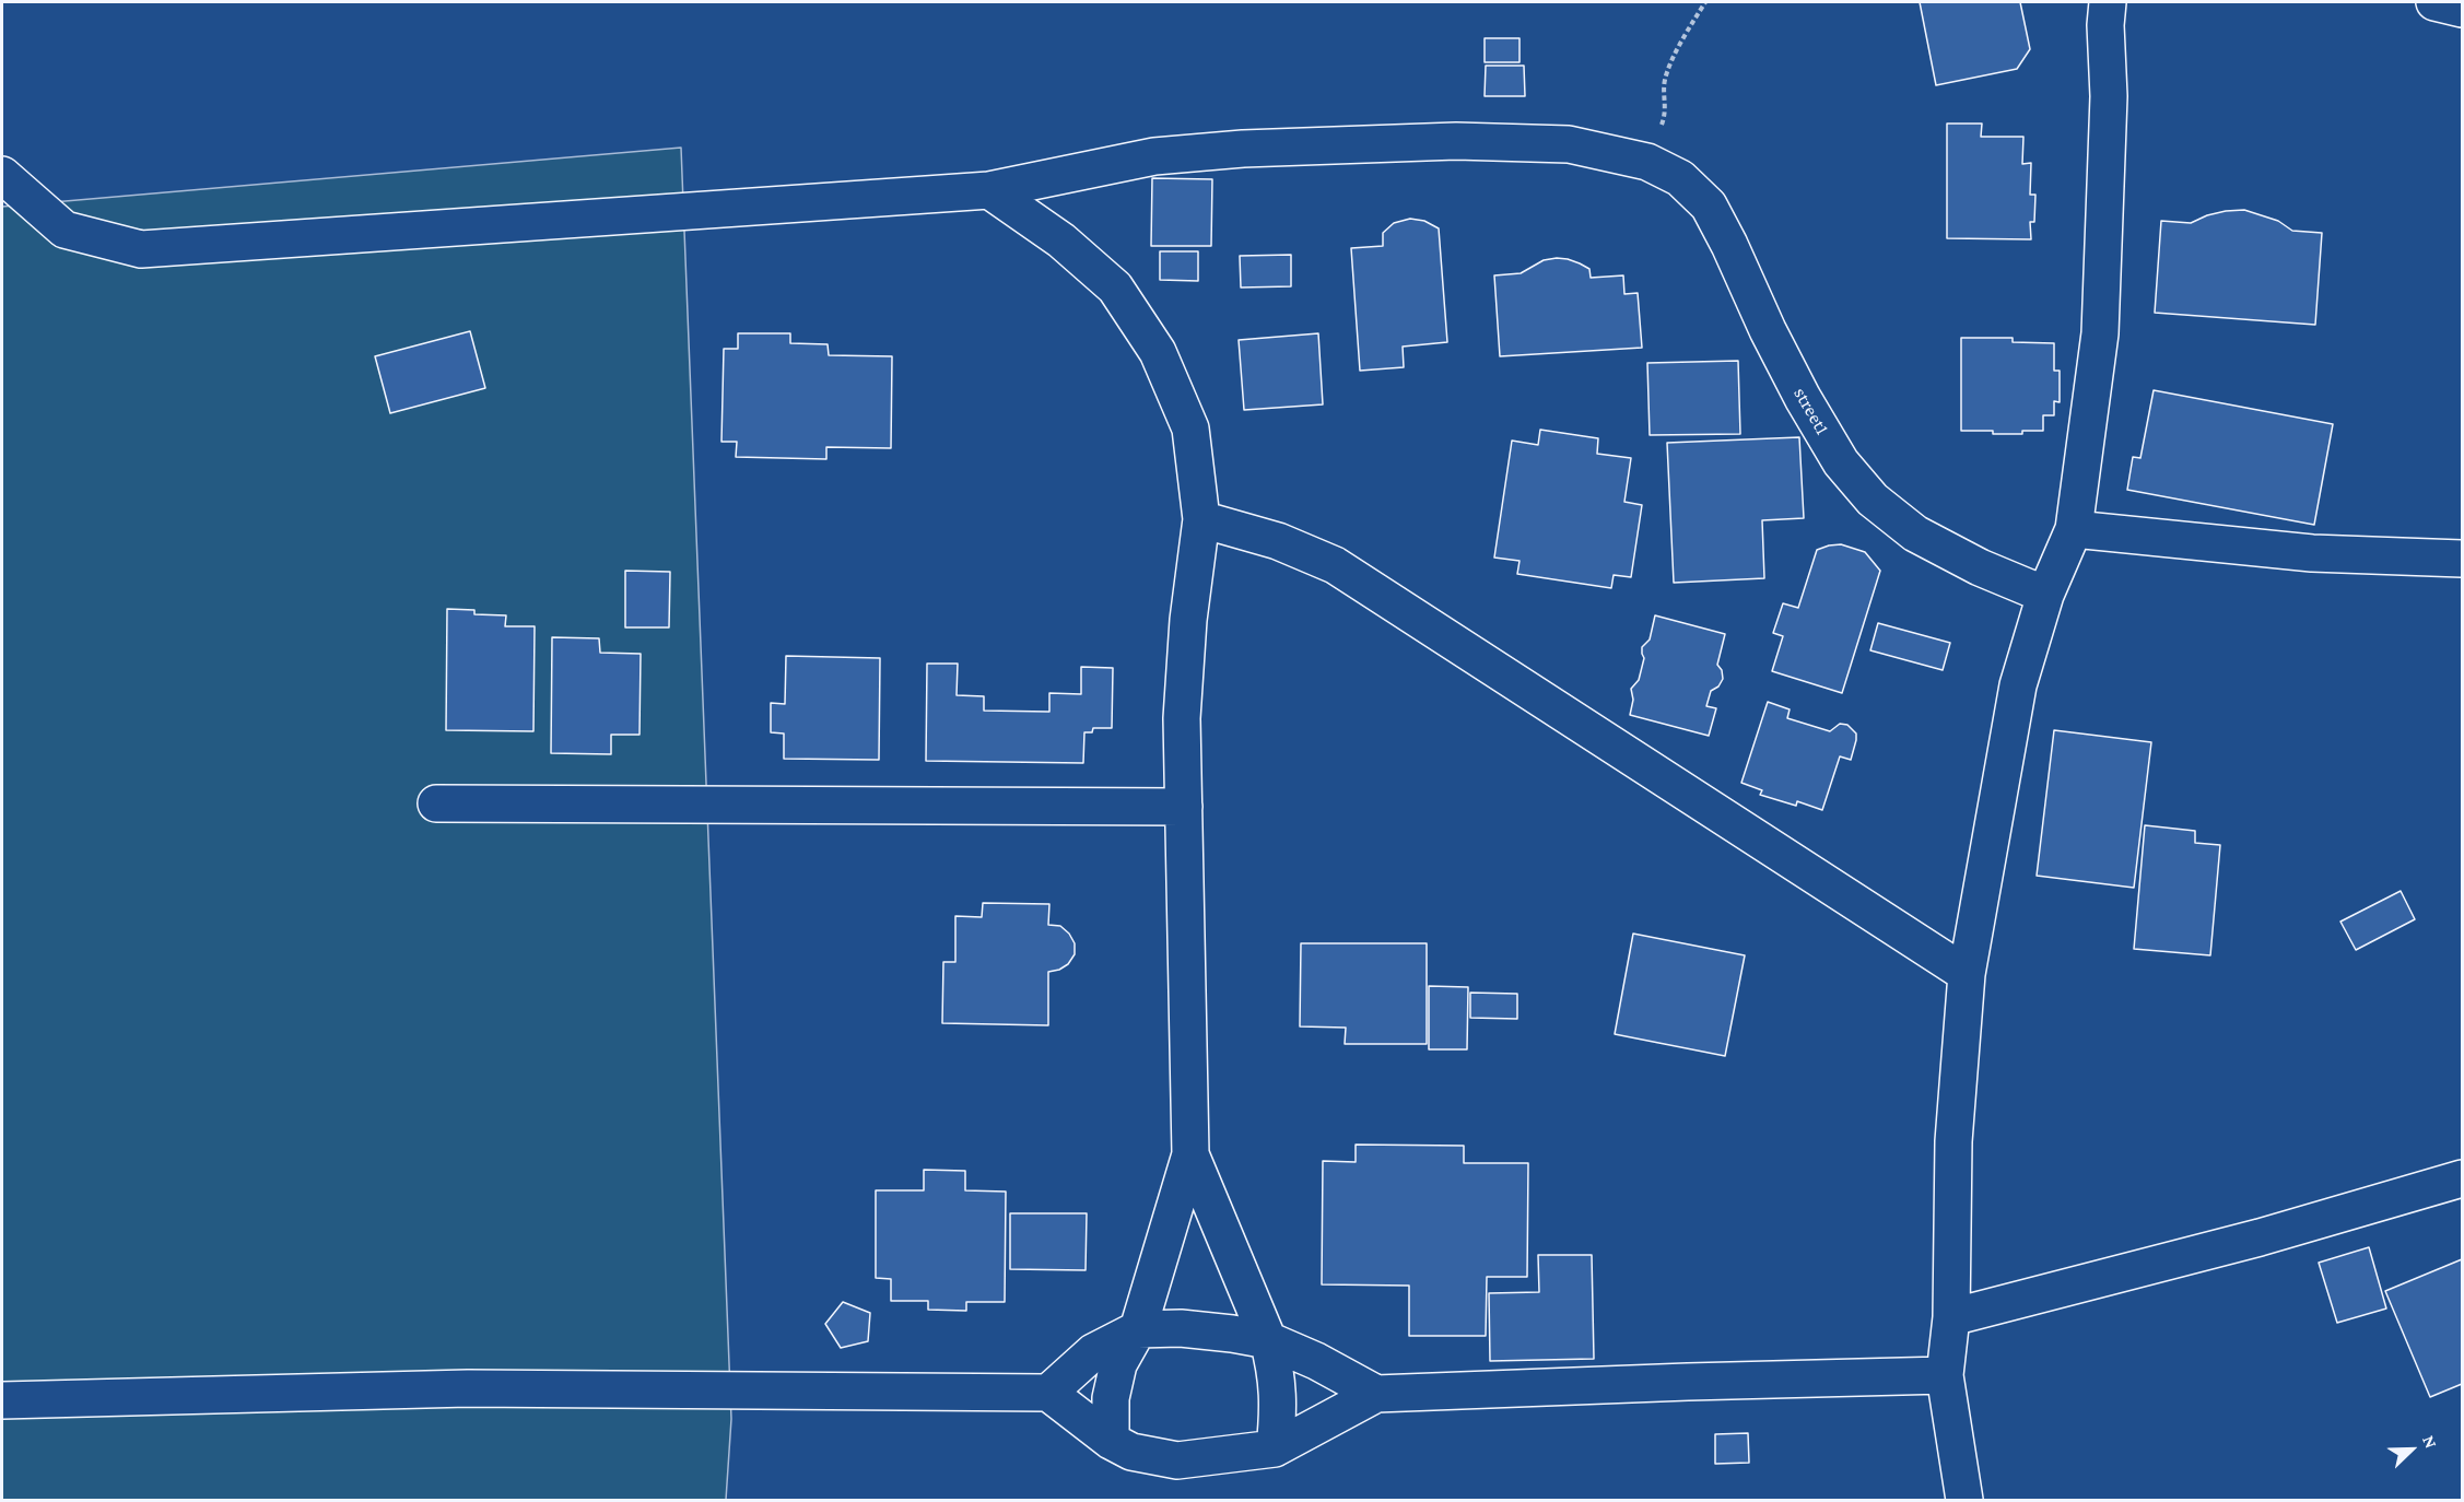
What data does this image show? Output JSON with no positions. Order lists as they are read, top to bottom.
{
  "streets": {
    "street": ["street1"]
  },
  "north": "top right"
}
